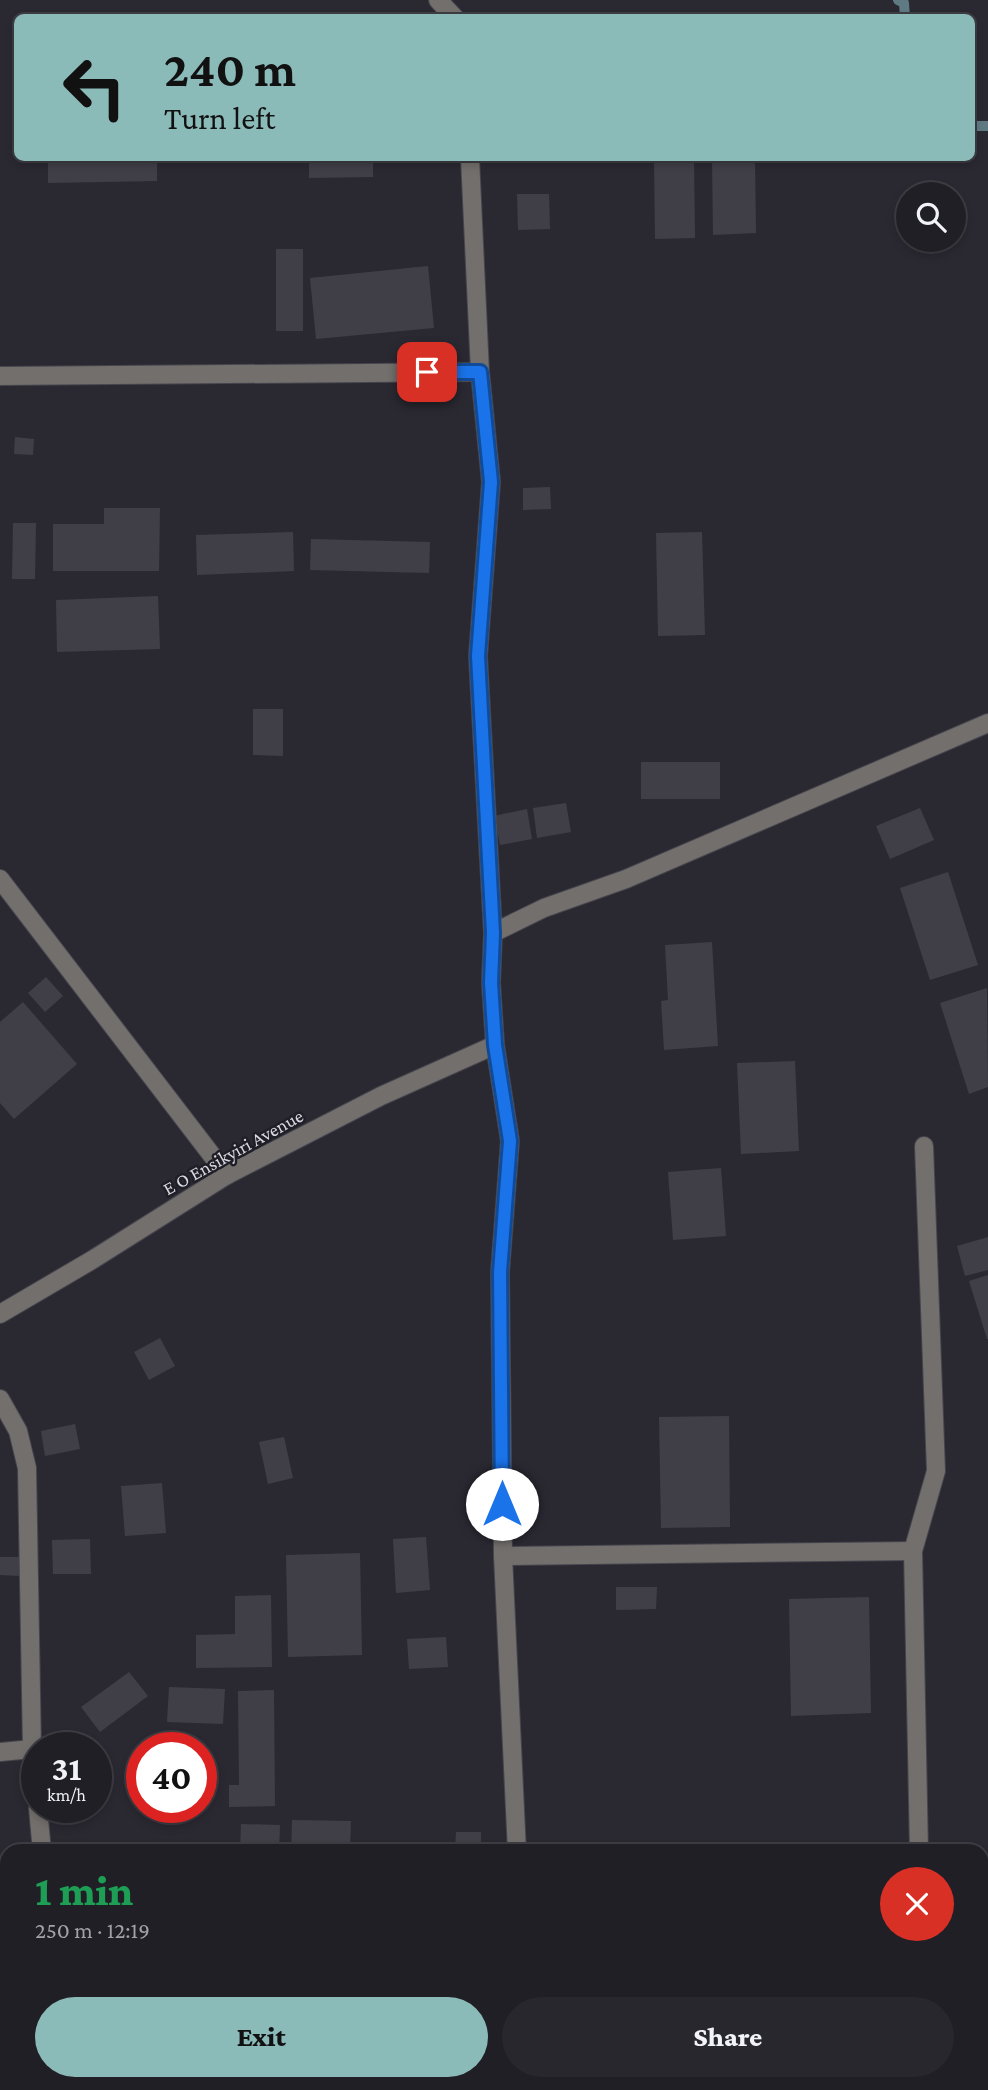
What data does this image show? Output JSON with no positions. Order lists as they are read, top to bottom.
{
  "streets": {
    "street": ["E O Ensikyiri Avenue"]
  },
  "page": {
    "turn": ["240 m", "Turn left"],
    "speed": "31 km/h",
    "limit": "40",
    "heading": ["1 min", "250 m · 12:19"],
    "buttons": ["Exit", "Share"]
  }
}
